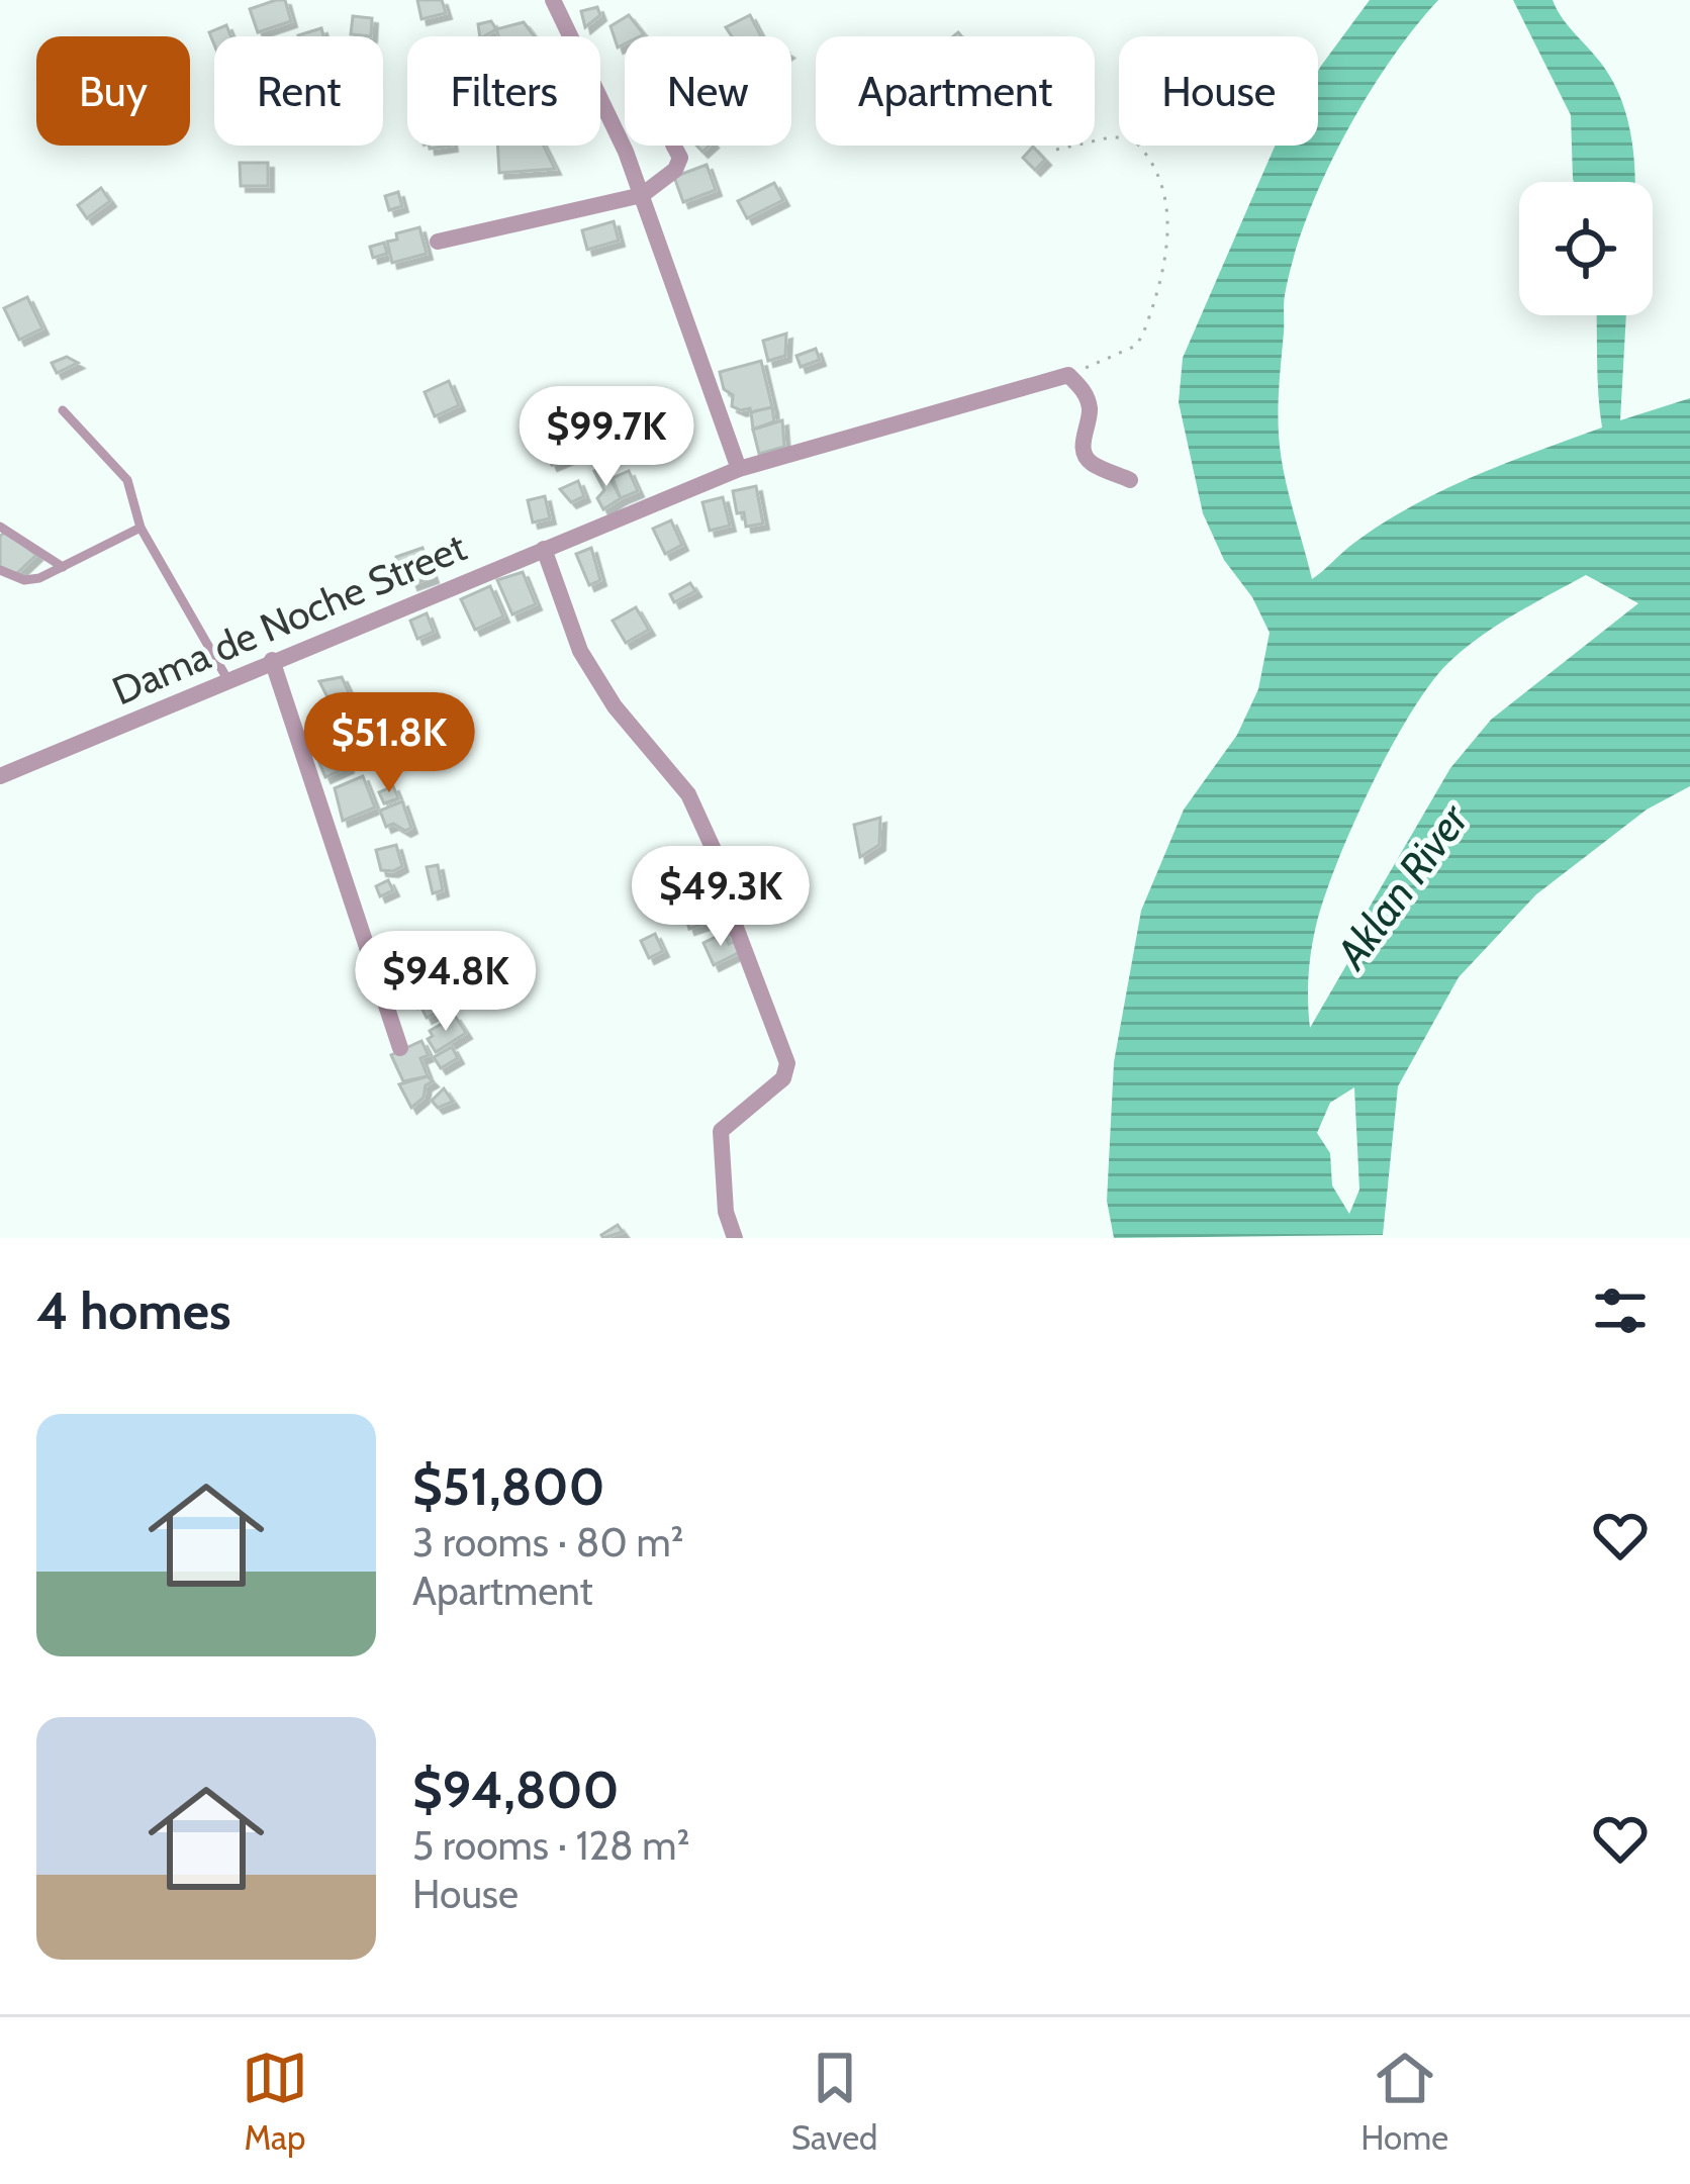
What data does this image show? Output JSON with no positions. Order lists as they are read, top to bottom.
{
  "streets": {
    "street": ["Dama de Noche Street"]
  },
  "water": ["Aklan River"],
  "page": {
    "chip": [
      "Buy",
      "Rent",
      "Filters",
      "New",
      "Apartment",
      "House"
    ],
    "price": [
      "$99.7K",
      "$51.8K",
      "$49.3K",
      "$94.8K"
    ],
    "heading": "4 homes",
    "list": [
      {
        "name": "$51,800",
        "note": "3 rooms · 80 m² · Apartment"
      },
      {
        "name": "$94,800",
        "note": "5 rooms · 128 m² · House"
      }
    ],
    "tabs": ["Map", "Saved", "Home"]
  }
}
